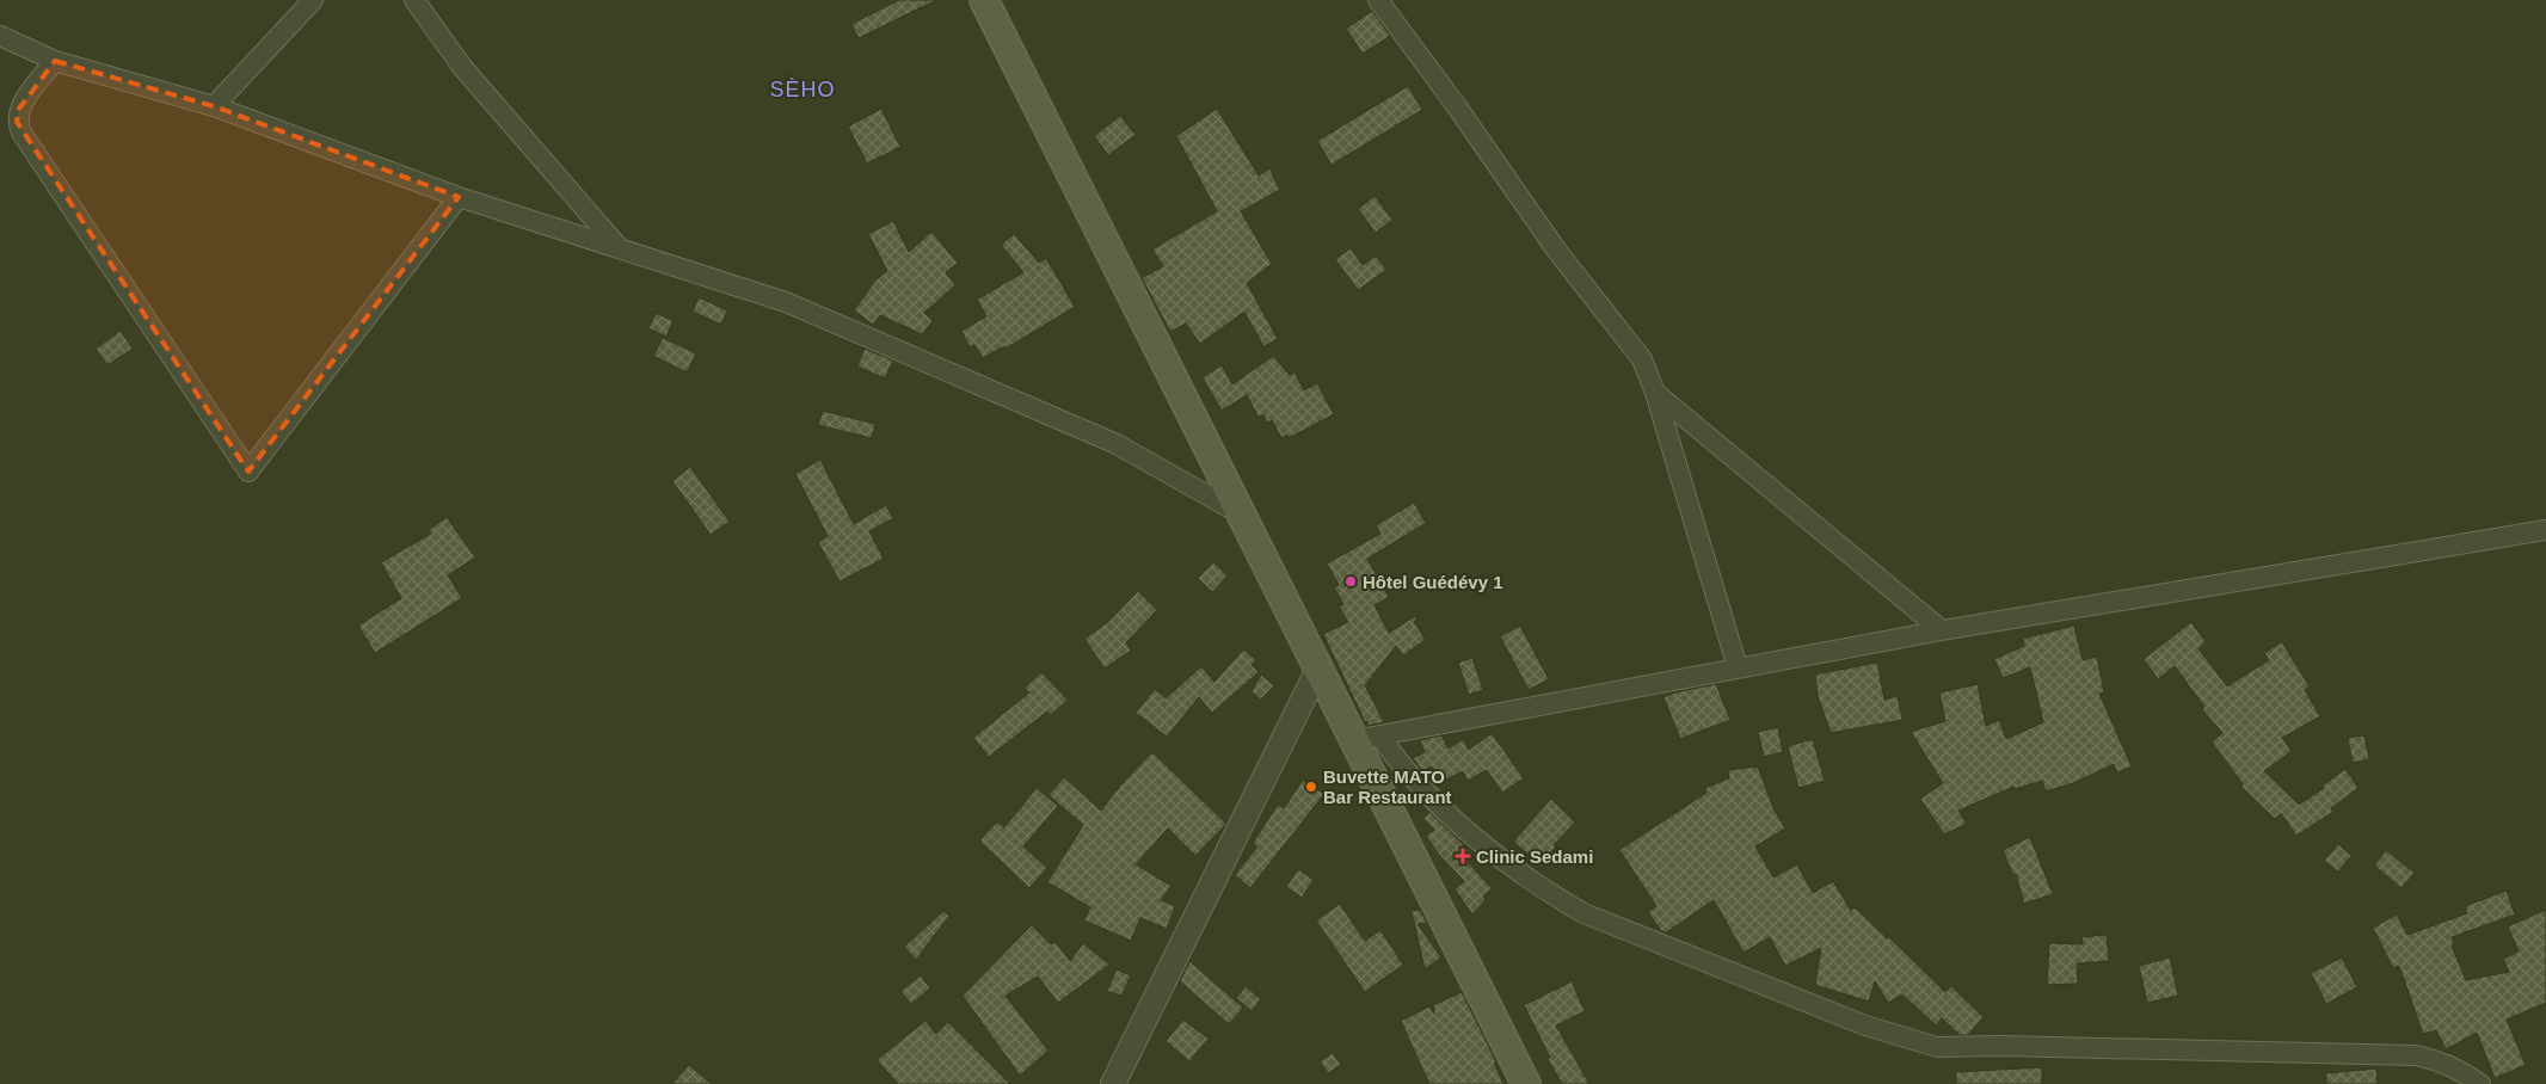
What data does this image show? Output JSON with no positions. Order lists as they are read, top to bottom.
{
  "districts": ["SÈHO"],
  "places": {
    "other": ["Hôtel Guédévy 1", "Buvette MATO Bar Restaurant"],
    "health": ["Clinic Sedami"]
  }
}
